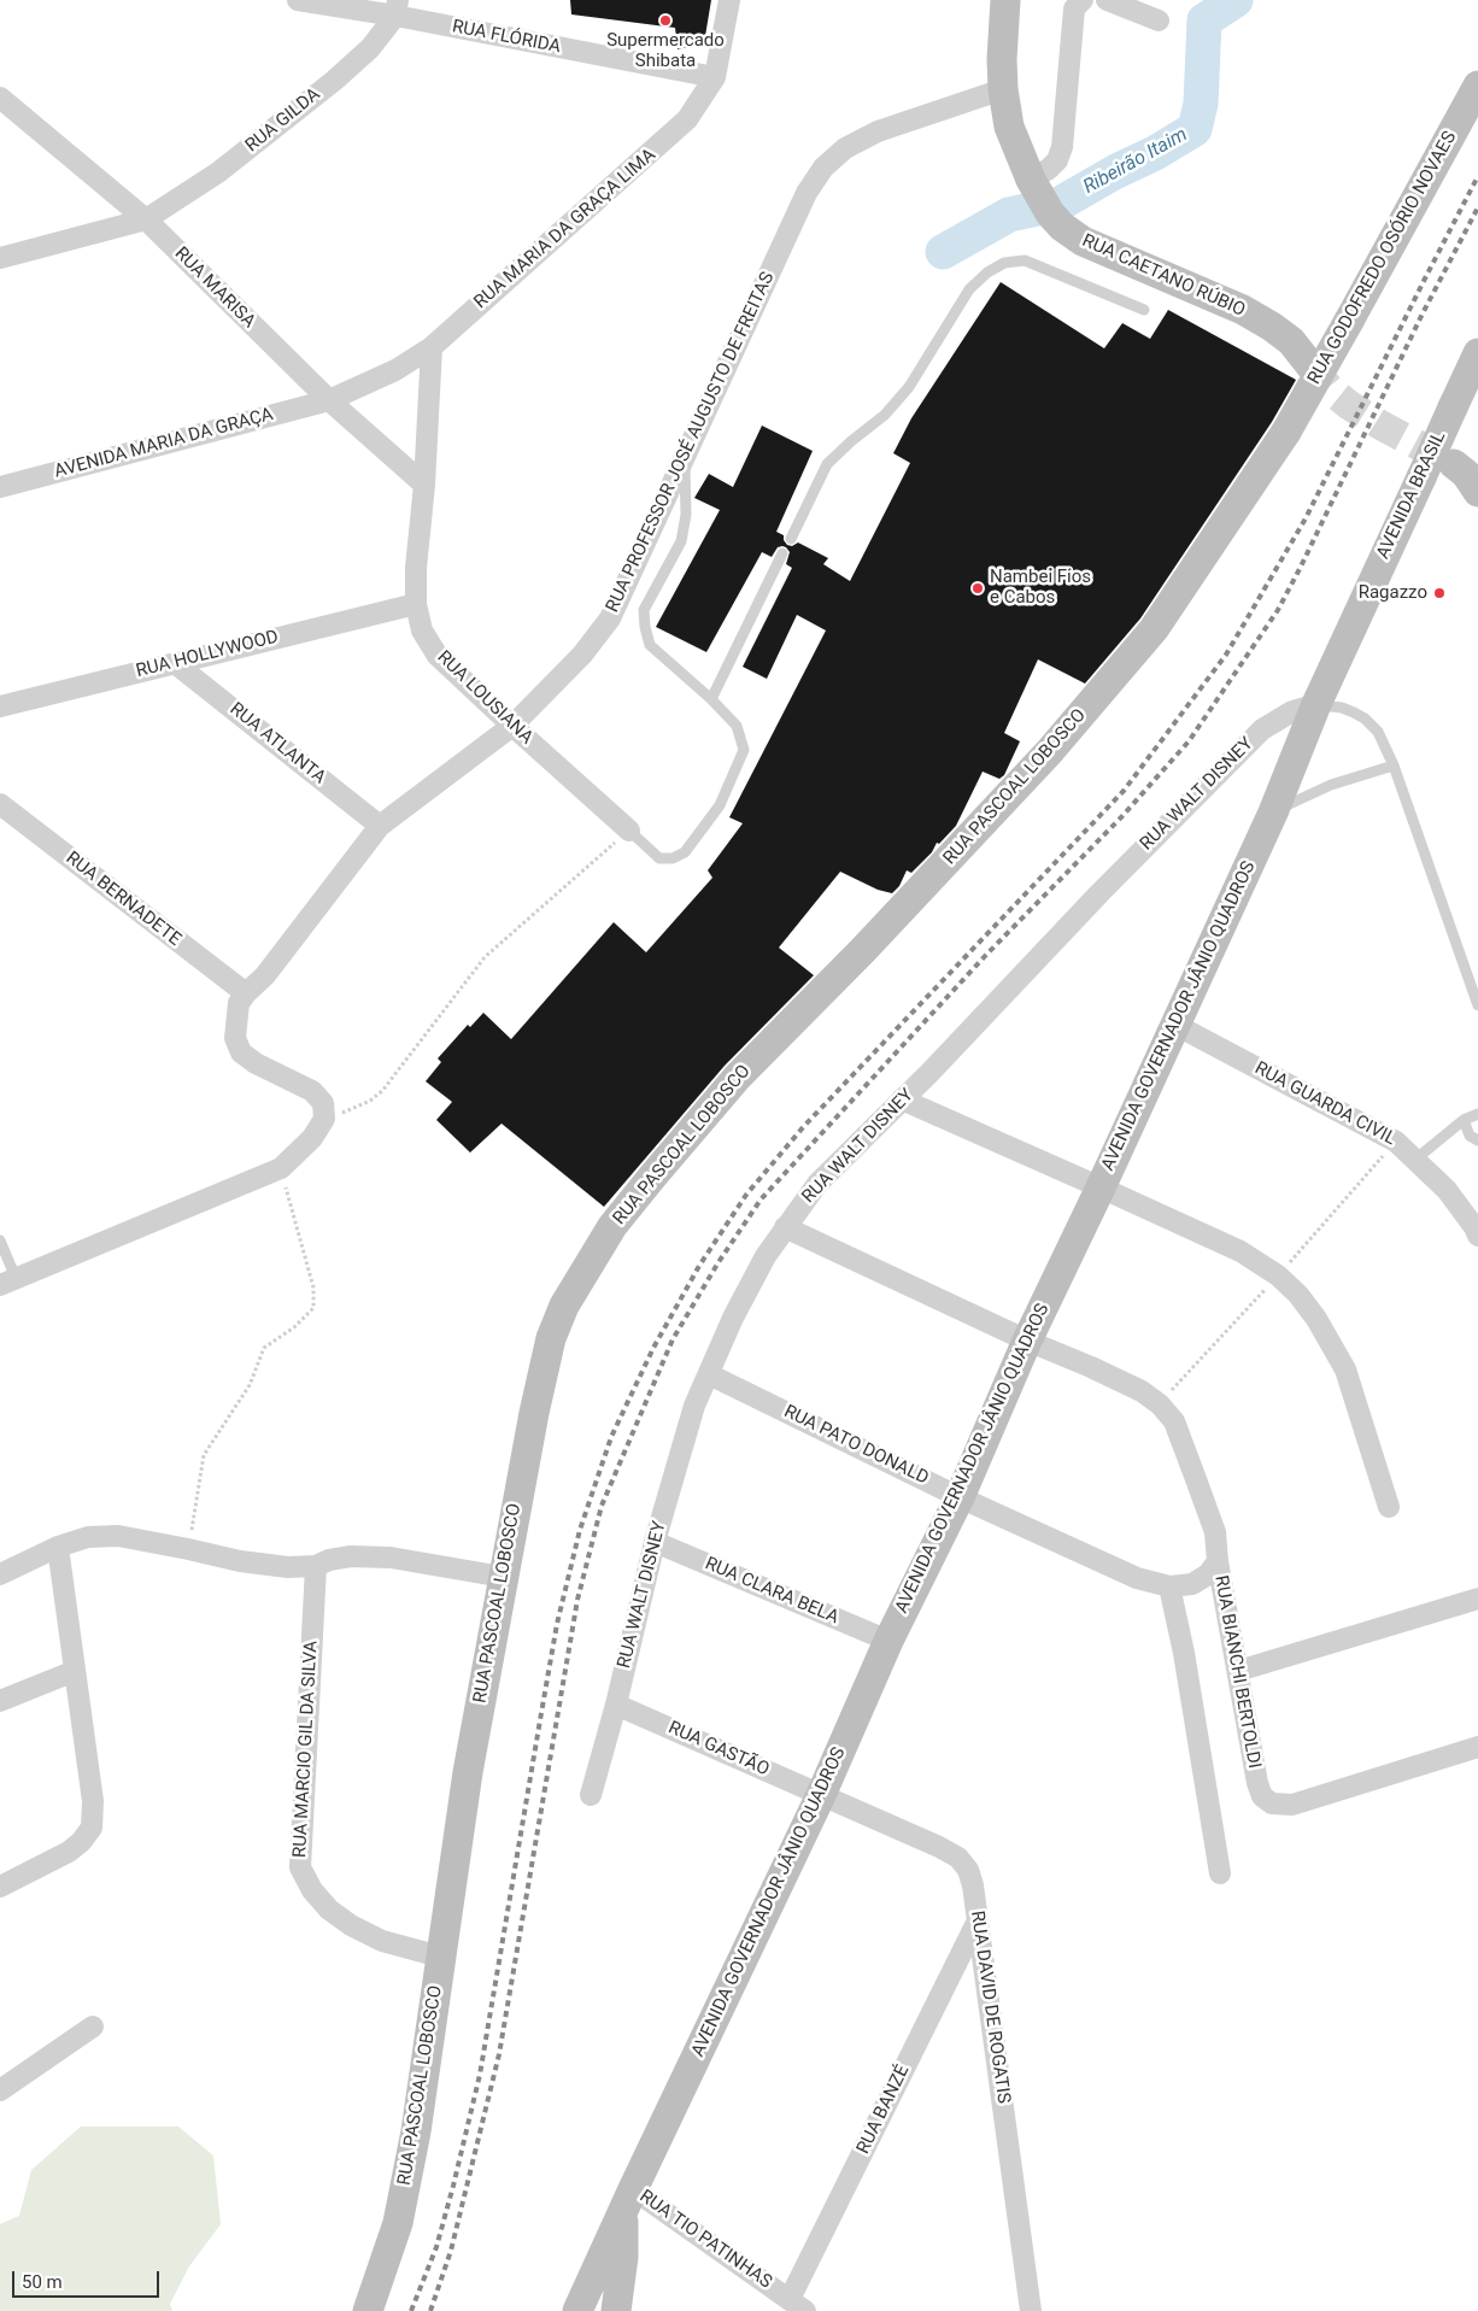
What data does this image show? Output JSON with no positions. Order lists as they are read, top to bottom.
{
  "streets": {
    "main road": [
      "RUA GODOFREDO OSÓRIO NOVAES",
      "RUA CAETANO RÚBIO",
      "AVENIDA BRASIL",
      "RUA PASCOAL LOBOSCO",
      "AVENIDA GOVERNADOR JÂNIO QUADROS"
    ],
    "street": [
      "RUA FLÓRIDA",
      "RUA GILDA",
      "RUA MARIA DA GRAÇA LIMA",
      "RUA MARISA",
      "RUA PROFESSOR JOSÉ AUGUSTO DE FREITAS",
      "AVENIDA MARIA DA GRAÇA",
      "RUA HOLLYWOOD",
      "RUA LOUSIANA",
      "RUA ATLANTA",
      "RUA WALT DISNEY",
      "RUA BERNADETE",
      "RUA GUARDA CIVIL",
      "RUA PATO DONALD",
      "RUA CLARA BELA",
      "RUA BIANCHI BERTOLDI",
      "RUA MARCIO GIL DA SILVA",
      "RUA GASTÃO",
      "RUA DAVID DE ROGATIS",
      "RUA BANZÉ",
      "RUA TIO PATINHAS"
    ]
  },
  "crossings": [
    ["RUA FLÓRIDA", "RUA GILDA"],
    ["RUA FLÓRIDA", "RUA MARIA DA GRAÇA LIMA"],
    ["RUA GILDA", "RUA MARISA"],
    ["RUA MARIA DA GRAÇA LIMA", "RUA MARISA"],
    ["RUA MARIA DA GRAÇA LIMA", "AVENIDA MARIA DA GRAÇA"],
    ["RUA MARIA DA GRAÇA LIMA", "RUA LOUSIANA"],
    ["RUA GODOFREDO OSÓRIO NOVAES", "RUA PASCOAL LOBOSCO"],
    ["RUA CAETANO RÚBIO", "RUA PROFESSOR JOSÉ AUGUSTO DE FREITAS"],
    ["RUA MARISA", "AVENIDA MARIA DA GRAÇA"],
    ["RUA MARISA", "RUA LOUSIANA"],
    ["RUA PROFESSOR JOSÉ AUGUSTO DE FREITAS", "RUA LOUSIANA"],
    ["RUA PROFESSOR JOSÉ AUGUSTO DE FREITAS", "RUA ATLANTA"],
    ["RUA PROFESSOR JOSÉ AUGUSTO DE FREITAS", "RUA BERNADETE"],
    ["AVENIDA BRASIL", "RUA WALT DISNEY"],
    ["AVENIDA BRASIL", "AVENIDA GOVERNADOR JÂNIO QUADROS"],
    ["RUA HOLLYWOOD", "RUA LOUSIANA"],
    ["RUA HOLLYWOOD", "RUA ATLANTA"],
    ["RUA PASCOAL LOBOSCO", "RUA MARCIO GIL DA SILVA"],
    ["RUA WALT DISNEY", "AVENIDA GOVERNADOR JÂNIO QUADROS"],
    ["RUA WALT DISNEY", "RUA PATO DONALD"],
    ["RUA WALT DISNEY", "RUA CLARA BELA"],
    ["RUA WALT DISNEY", "RUA BIANCHI BERTOLDI"],
    ["RUA WALT DISNEY", "RUA GASTÃO"],
    ["AVENIDA GOVERNADOR JÂNIO QUADROS", "RUA GUARDA CIVIL"],
    ["AVENIDA GOVERNADOR JÂNIO QUADROS", "RUA PATO DONALD"],
    ["AVENIDA GOVERNADOR JÂNIO QUADROS", "RUA CLARA BELA"],
    ["AVENIDA GOVERNADOR JÂNIO QUADROS", "RUA BIANCHI BERTOLDI"],
    ["AVENIDA GOVERNADOR JÂNIO QUADROS", "RUA GASTÃO"],
    ["AVENIDA GOVERNADOR JÂNIO QUADROS", "RUA DAVID DE ROGATIS"],
    ["AVENIDA GOVERNADOR JÂNIO QUADROS", "RUA TIO PATINHAS"],
    ["RUA GASTÃO", "RUA DAVID DE ROGATIS"],
    ["RUA DAVID DE ROGATIS", "RUA BANZÉ"],
    ["RUA BANZÉ", "RUA TIO PATINHAS"]
  ],
  "water": ["Ribeirão Itaim"],
  "places": ["Supermercado Shibata", "Nambei Fios e Cabos", "Ragazzo"],
  "scale_bar": "50 m"
}
